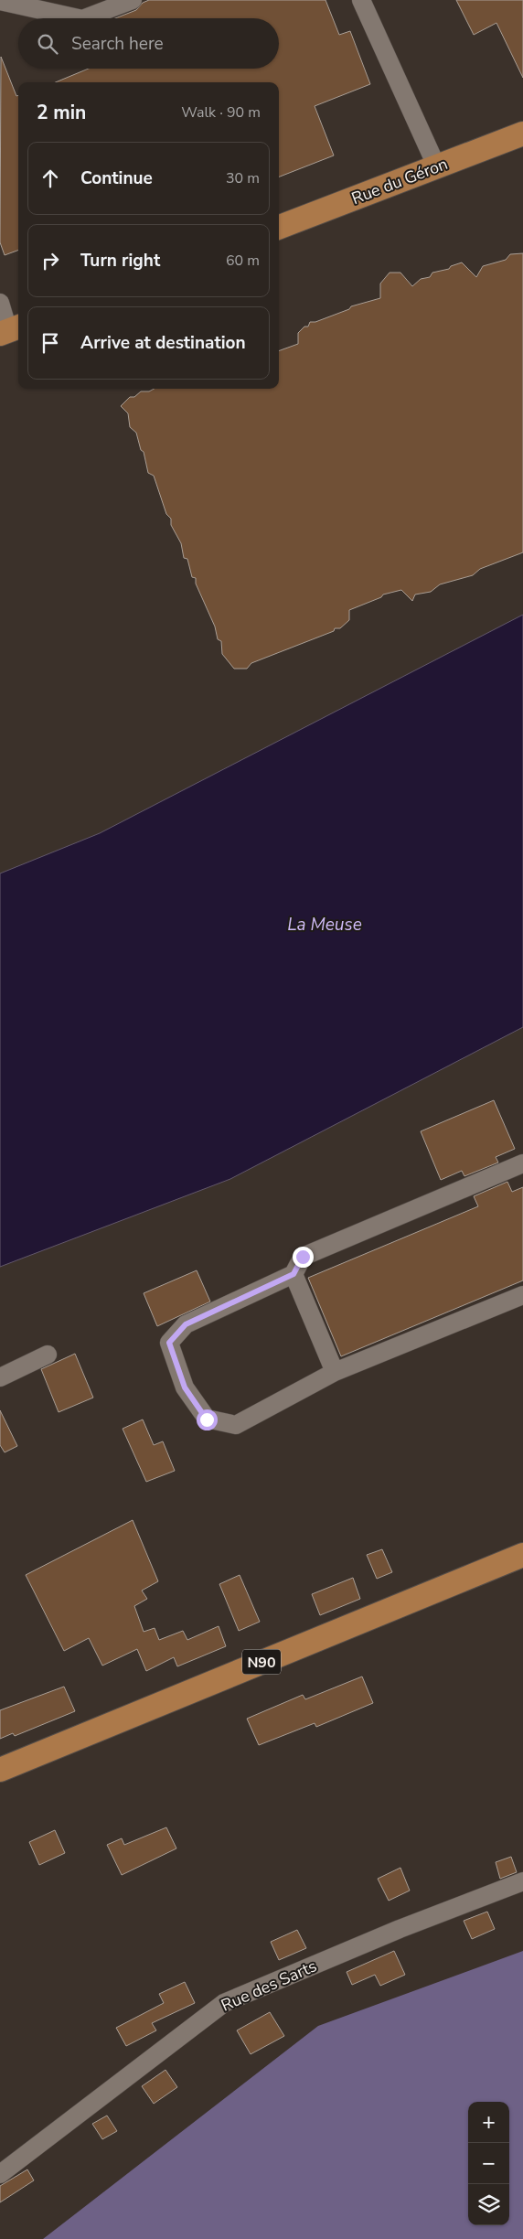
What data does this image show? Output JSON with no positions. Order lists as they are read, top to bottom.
{
  "streets": {
    "main road": ["Rue du Géron", "N90"],
    "street": ["Rue des Sarts"]
  },
  "water": ["La Meuse"],
  "page": {
    "search": "Search here",
    "heading": ["2 min", "Walk · 90 m"],
    "list": [
      ["Continue", "30 m"],
      ["Turn right", "60 m"],
      "Arrive at destination"
    ],
    "map_buttons": ["+", "−"]
  }
}
